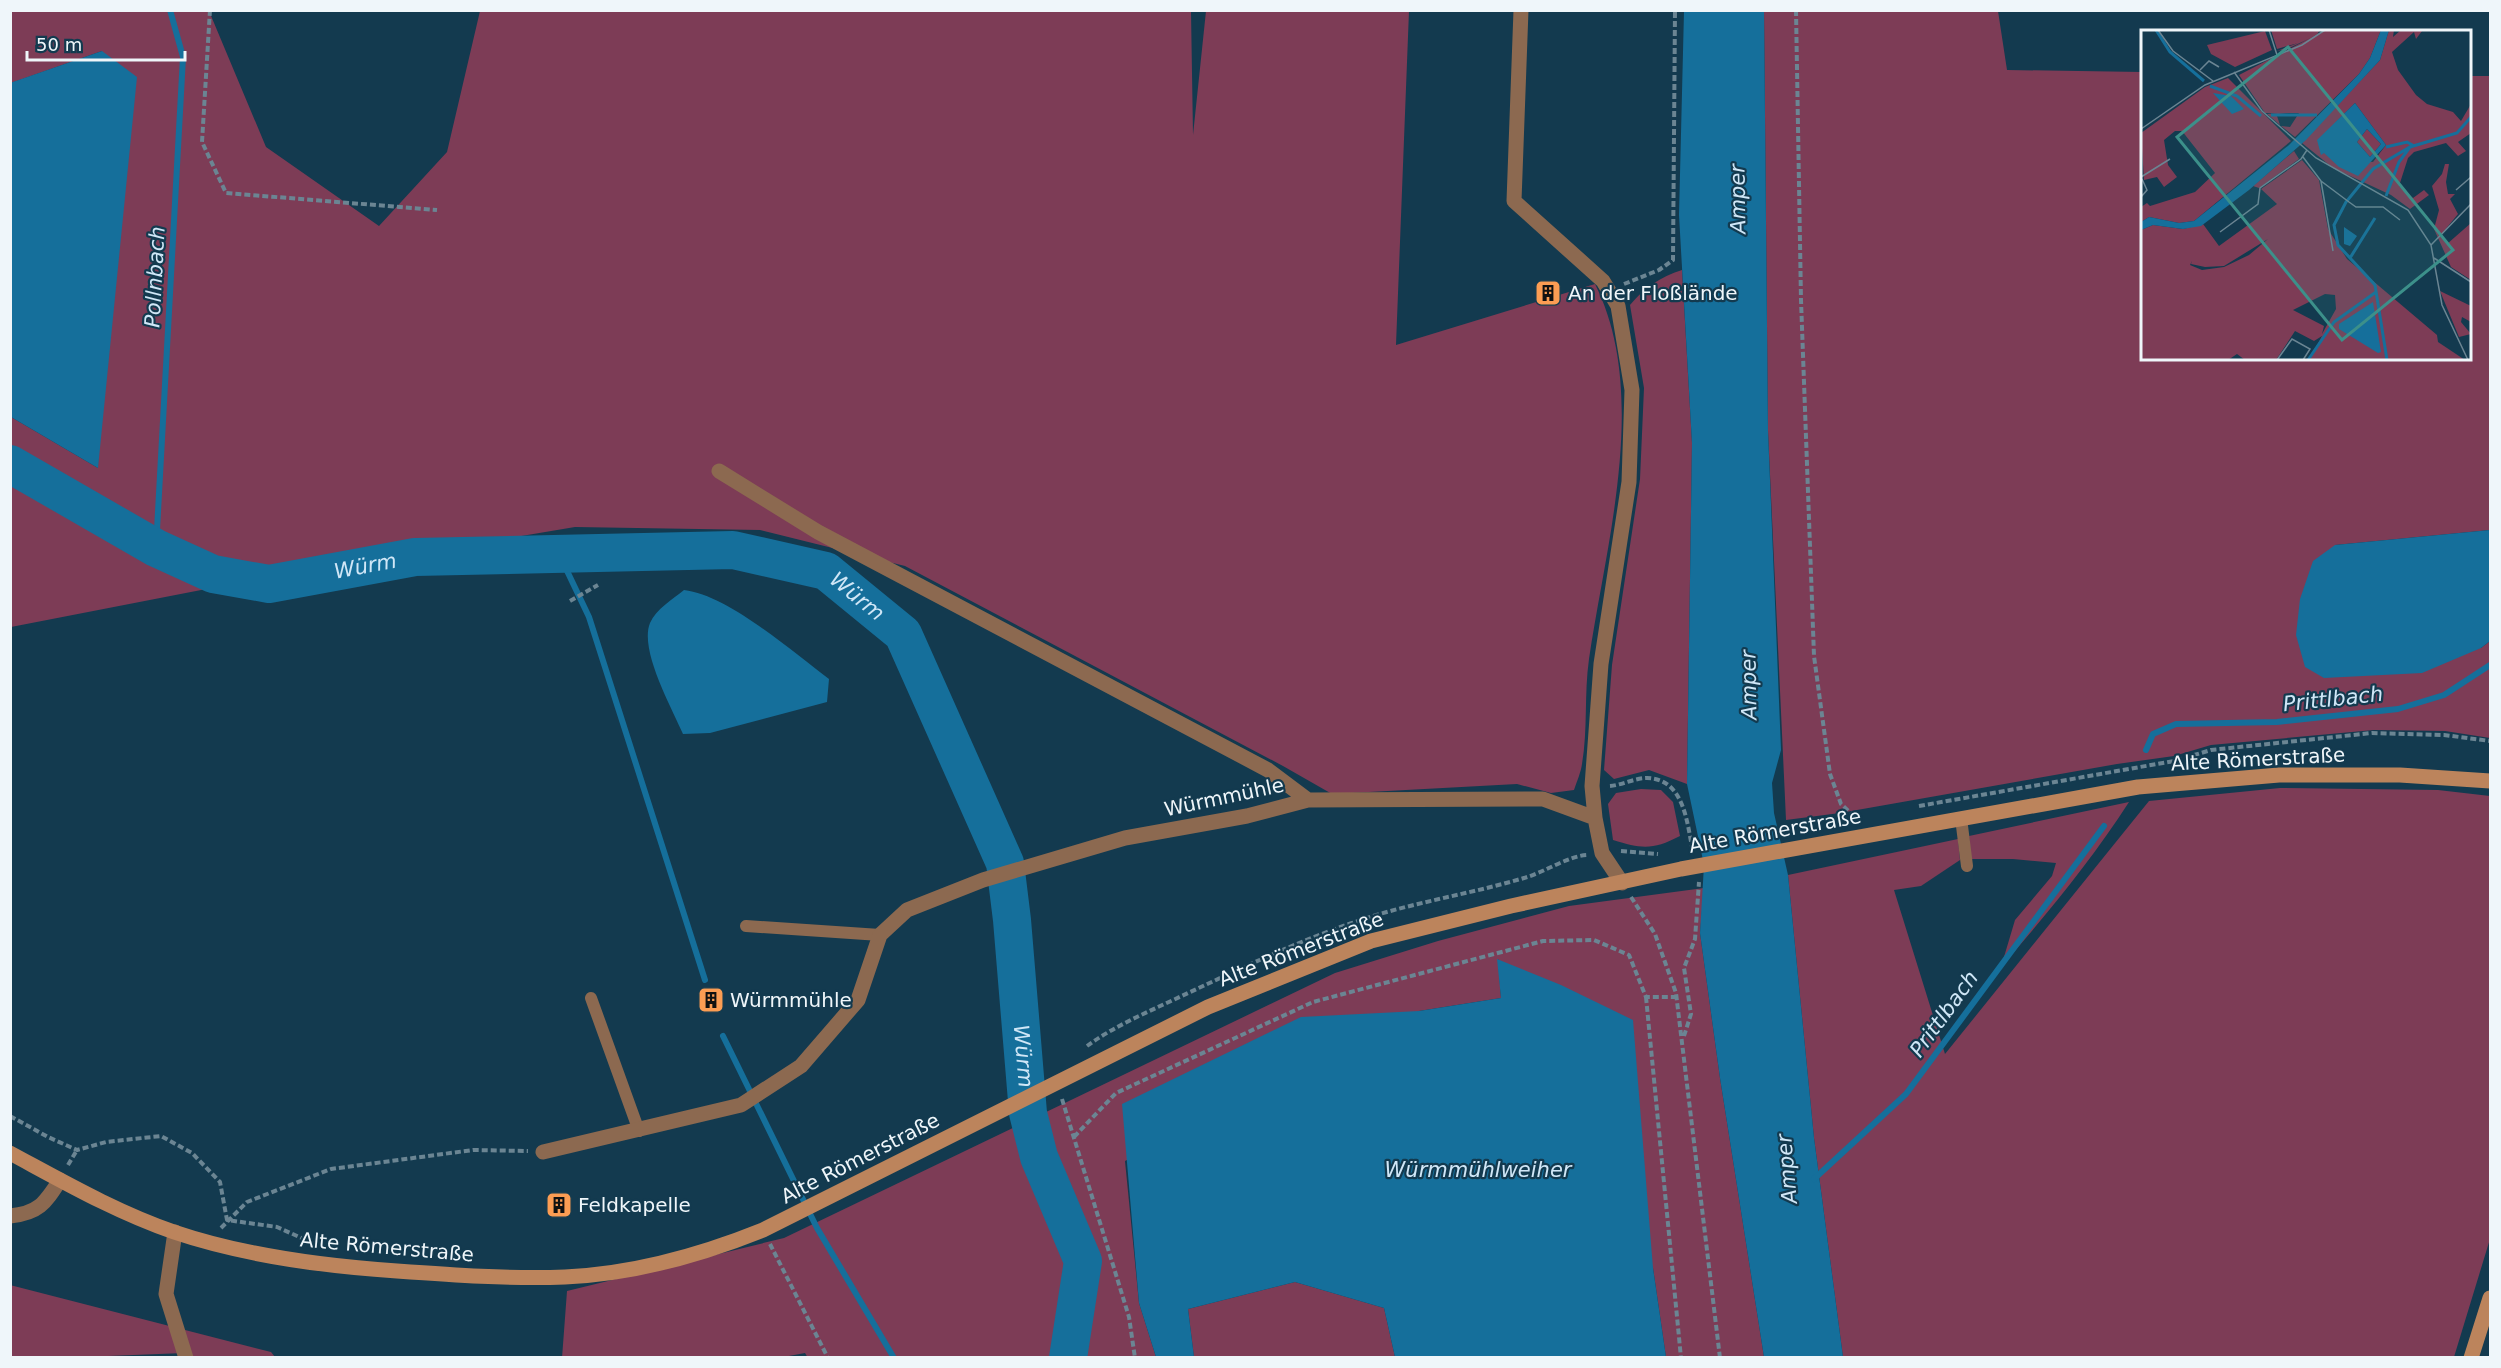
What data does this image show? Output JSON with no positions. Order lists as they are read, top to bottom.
{
  "streets": {
    "main road": ["Alte Römerstraße"],
    "street": ["Würmmühle"]
  },
  "water": [
    "Amper",
    "Pollnbach",
    "Würm",
    "Prittlbach",
    "Würmmühlweiher"
  ],
  "places": {
    "building": ["An der Floßlände", "Würmmühle", "Feldkapelle"]
  },
  "scale_bar": "50 m"
}
